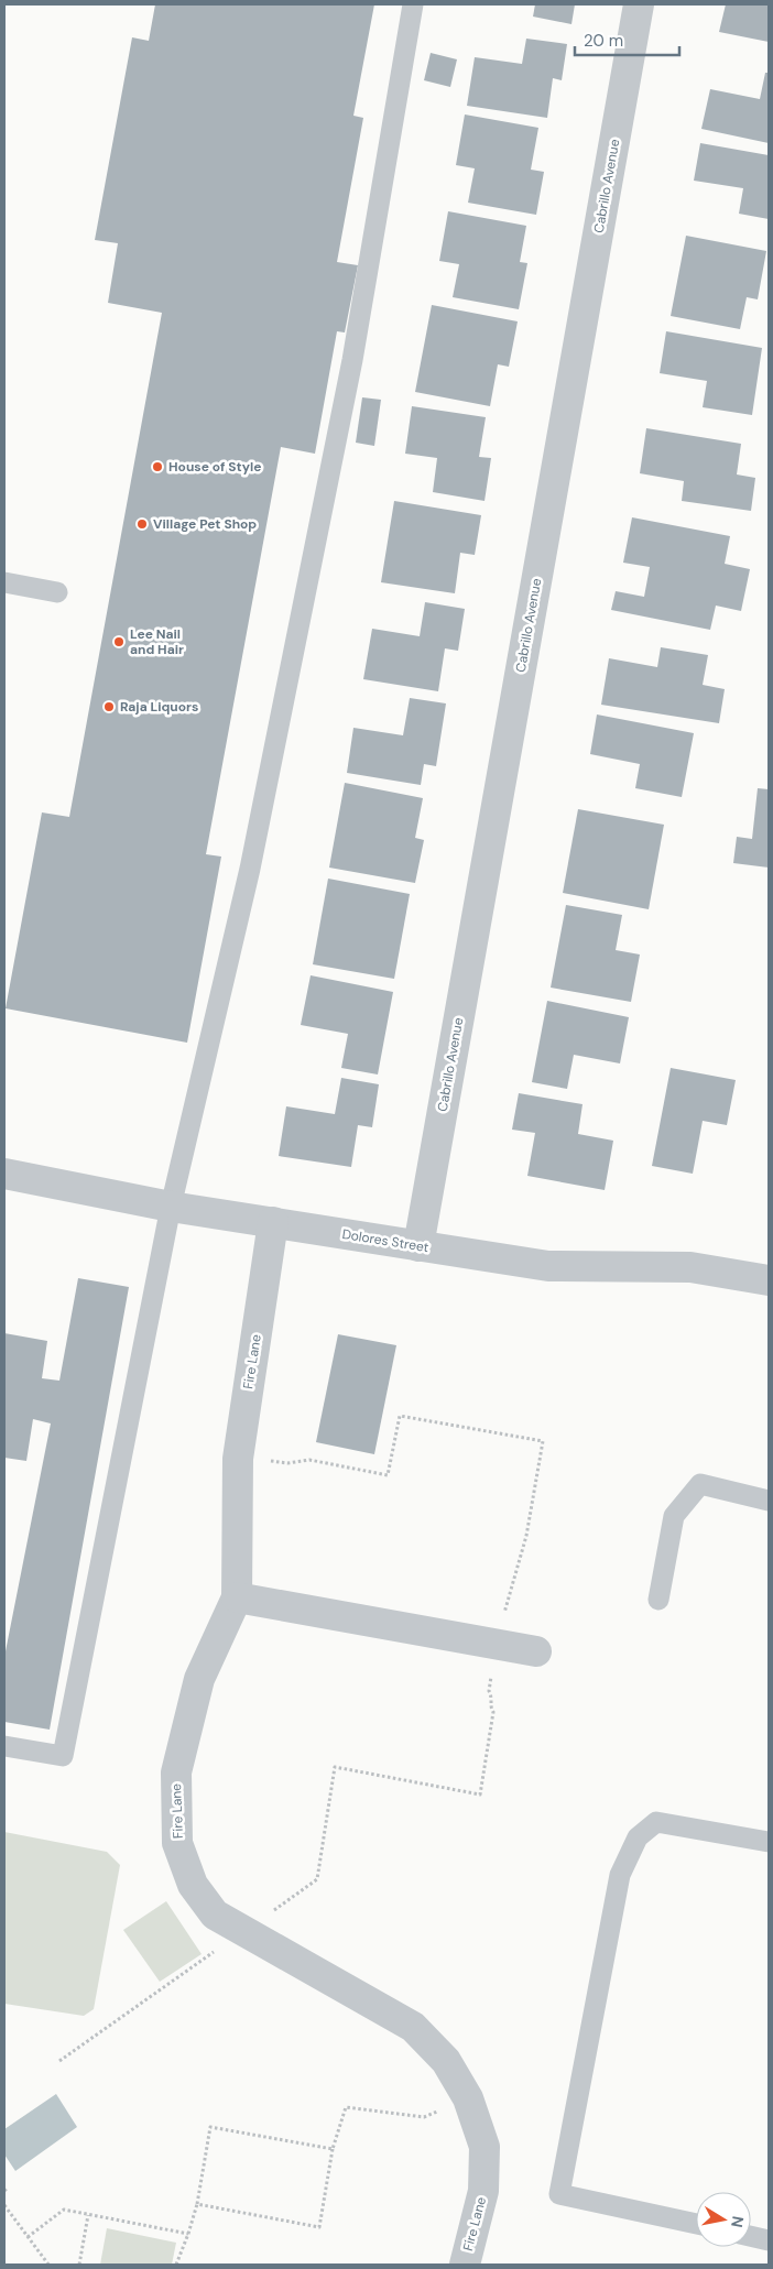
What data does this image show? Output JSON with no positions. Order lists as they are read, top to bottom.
{
  "streets": {
    "street": ["Cabrillo Avenue", "Dolores Street", "Fire Lane"]
  },
  "crossings": [
    ["Cabrillo Avenue", "Dolores Street"],
    ["Dolores Street", "Fire Lane"]
  ],
  "places": [
    "House of Style",
    "Village Pet Shop",
    "Lee Nail and Hair",
    "Raja Liquors"
  ],
  "scale_bar": "20 m",
  "north": "right"
}
